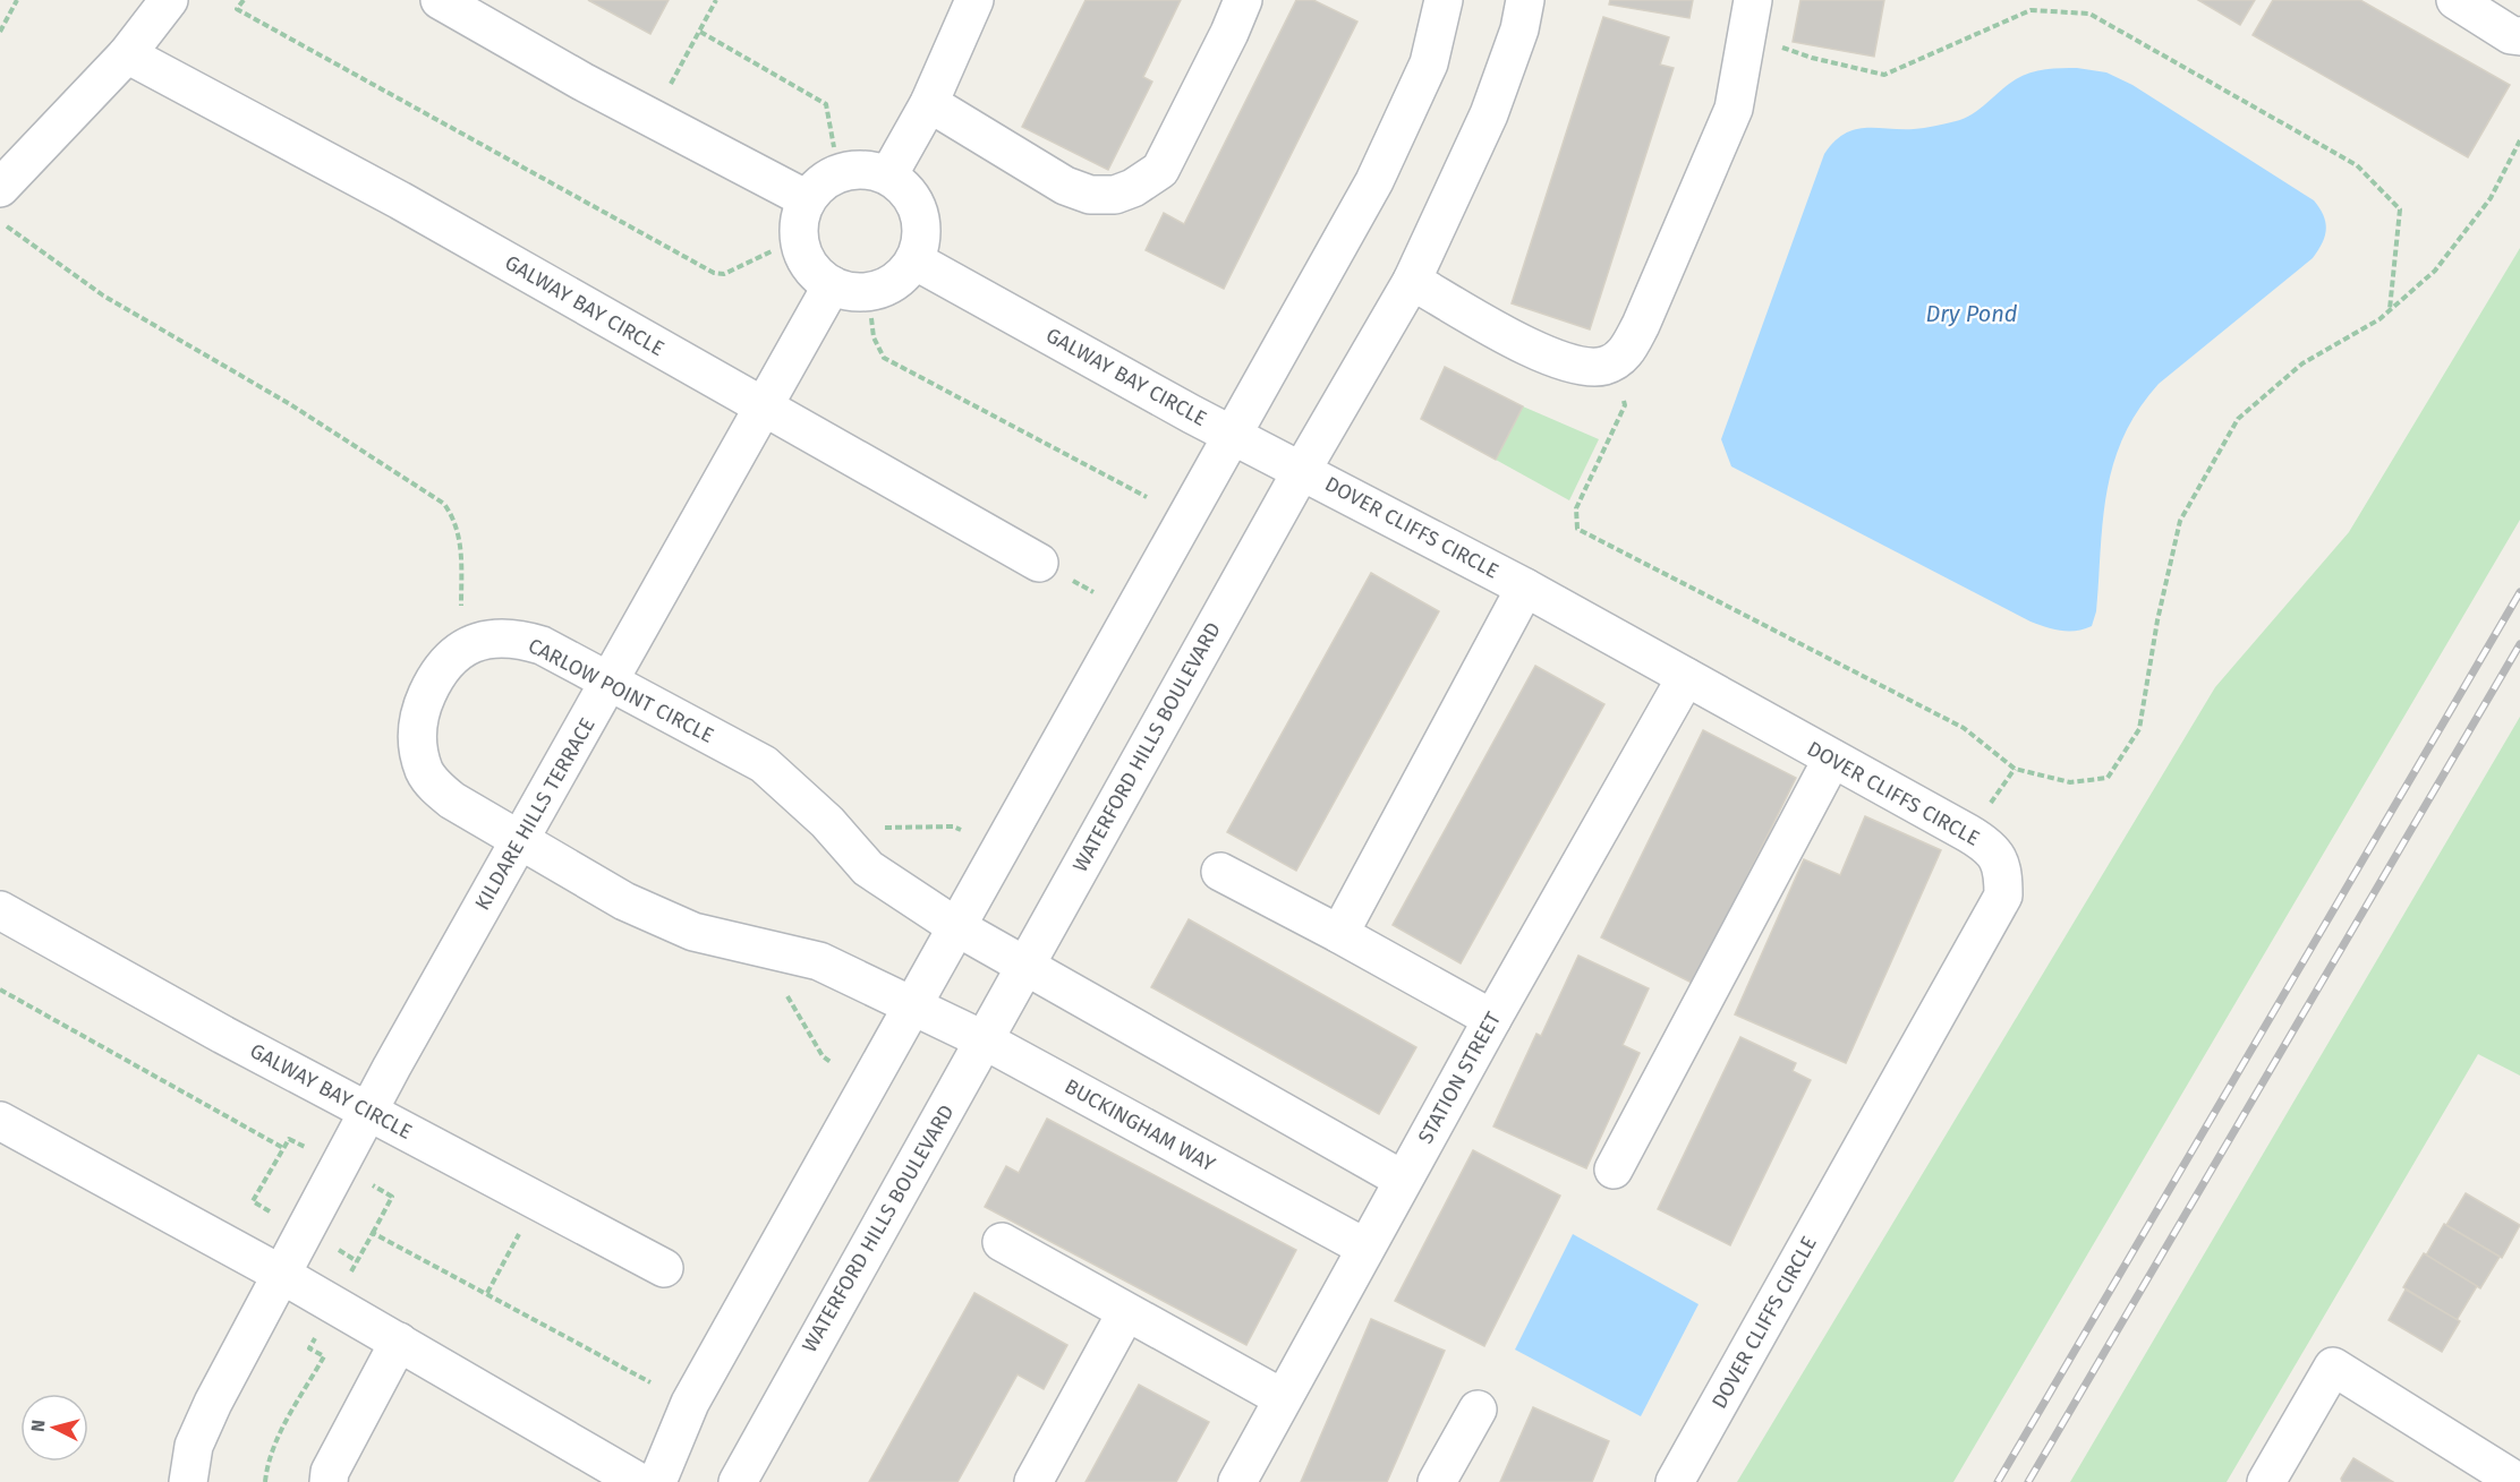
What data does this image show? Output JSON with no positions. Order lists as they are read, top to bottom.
{
  "streets": {
    "street": [
      "GALWAY BAY CIRCLE",
      "DOVER CLIFFS CIRCLE",
      "CARLOW POINT CIRCLE",
      "WATERFORD HILLS BOULEVARD",
      "KILDARE HILLS TERRACE",
      "STATION STREET",
      "BUCKINGHAM WAY"
    ]
  },
  "crossings": [
    ["GALWAY BAY CIRCLE", "DOVER CLIFFS CIRCLE"],
    ["GALWAY BAY CIRCLE", "KILDARE HILLS TERRACE"],
    ["DOVER CLIFFS CIRCLE", "WATERFORD HILLS BOULEVARD"],
    ["DOVER CLIFFS CIRCLE", "STATION STREET"],
    ["CARLOW POINT CIRCLE", "WATERFORD HILLS BOULEVARD"],
    ["CARLOW POINT CIRCLE", "KILDARE HILLS TERRACE"],
    ["CARLOW POINT CIRCLE", "BUCKINGHAM WAY"],
    ["WATERFORD HILLS BOULEVARD", "BUCKINGHAM WAY"],
    ["STATION STREET", "BUCKINGHAM WAY"]
  ],
  "water": ["Dry Pond"],
  "north": "left"
}
